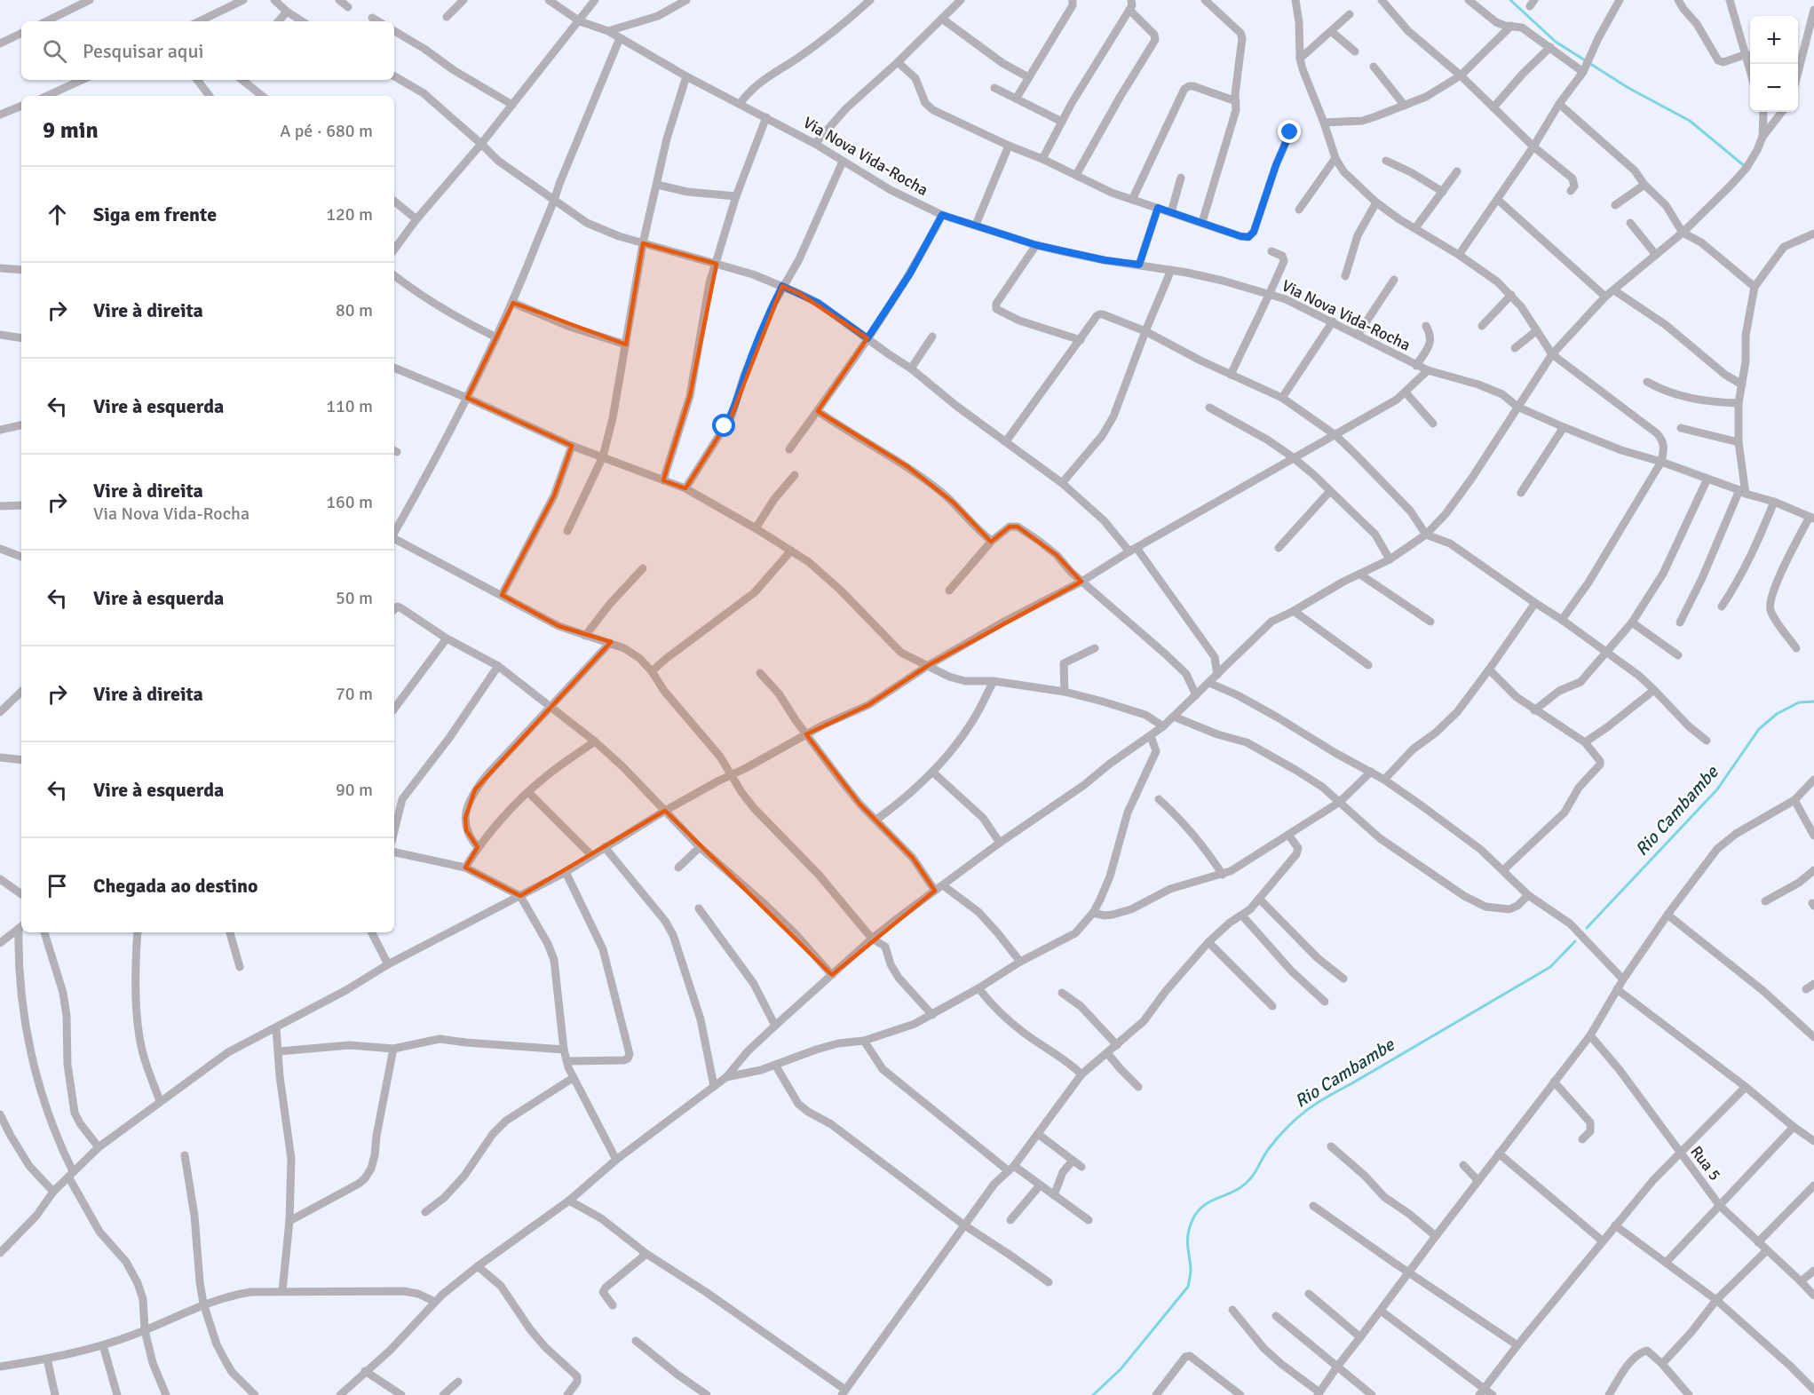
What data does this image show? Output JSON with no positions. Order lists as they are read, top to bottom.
{
  "streets": {
    "street": ["Via Nova Vida-Rocha", "Rua 5"]
  },
  "water": ["Rio Cambambe"],
  "page": {
    "map_buttons": ["+", "−"],
    "search": "Pesquisar aqui",
    "heading": ["9 min", "A pé · 680 m"],
    "list": [
      ["Siga em frente", "120 m"],
      ["Vire à direita", "80 m"],
      ["Vire à esquerda", "110 m"],
      ["Vire à direita", "Via Nova Vida-Rocha", "160 m"],
      ["Vire à esquerda", "50 m"],
      ["Vire à direita", "70 m"],
      ["Vire à esquerda", "90 m"],
      "Chegada ao destino"
    ]
  }
}
